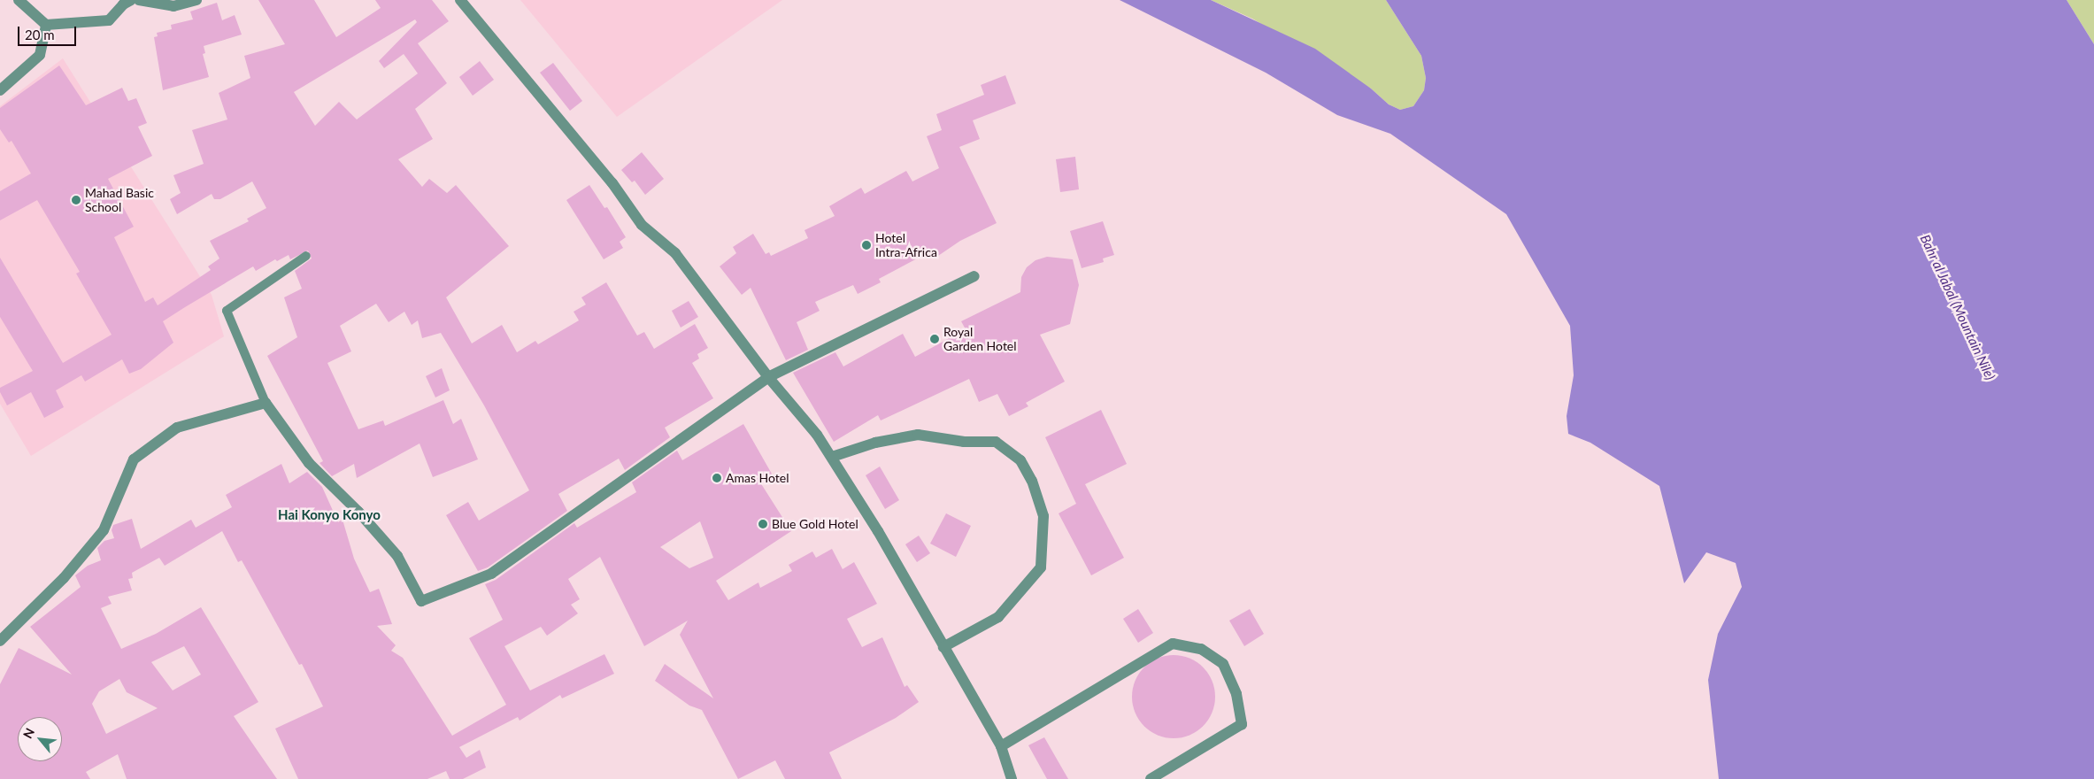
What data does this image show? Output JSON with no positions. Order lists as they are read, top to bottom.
{
  "districts": ["Hai Konyo Konyo"],
  "water": ["Bahr al Jabal (Mountain Nile)"],
  "places": [
    "Mahad Basic School",
    "Hotel Intra-Africa",
    "Royal Garden Hotel",
    "Amas Hotel",
    "Blue Gold Hotel"
  ],
  "scale_bar": "20 m",
  "north": "top left"
}
